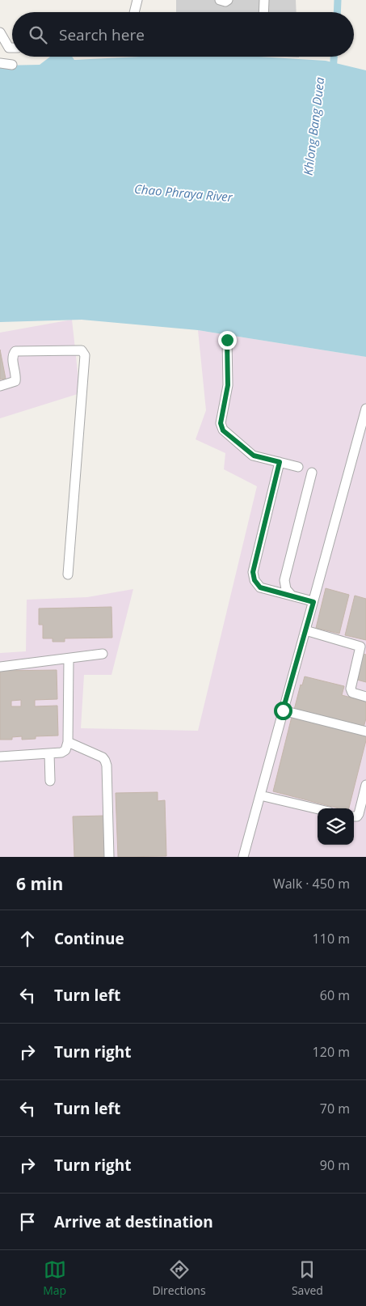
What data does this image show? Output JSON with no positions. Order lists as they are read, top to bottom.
{
  "water": ["Khlong Bang Duea", "Chao Phraya River"],
  "page": {
    "search": "Search here",
    "heading": ["6 min", "Walk · 450 m"],
    "list": [
      ["Continue", "110 m"],
      ["Turn left", "60 m"],
      ["Turn right", "120 m"],
      ["Turn left", "70 m"],
      ["Turn right", "90 m"],
      "Arrive at destination"
    ],
    "nav": ["Map", "Directions", "Saved"]
  }
}
